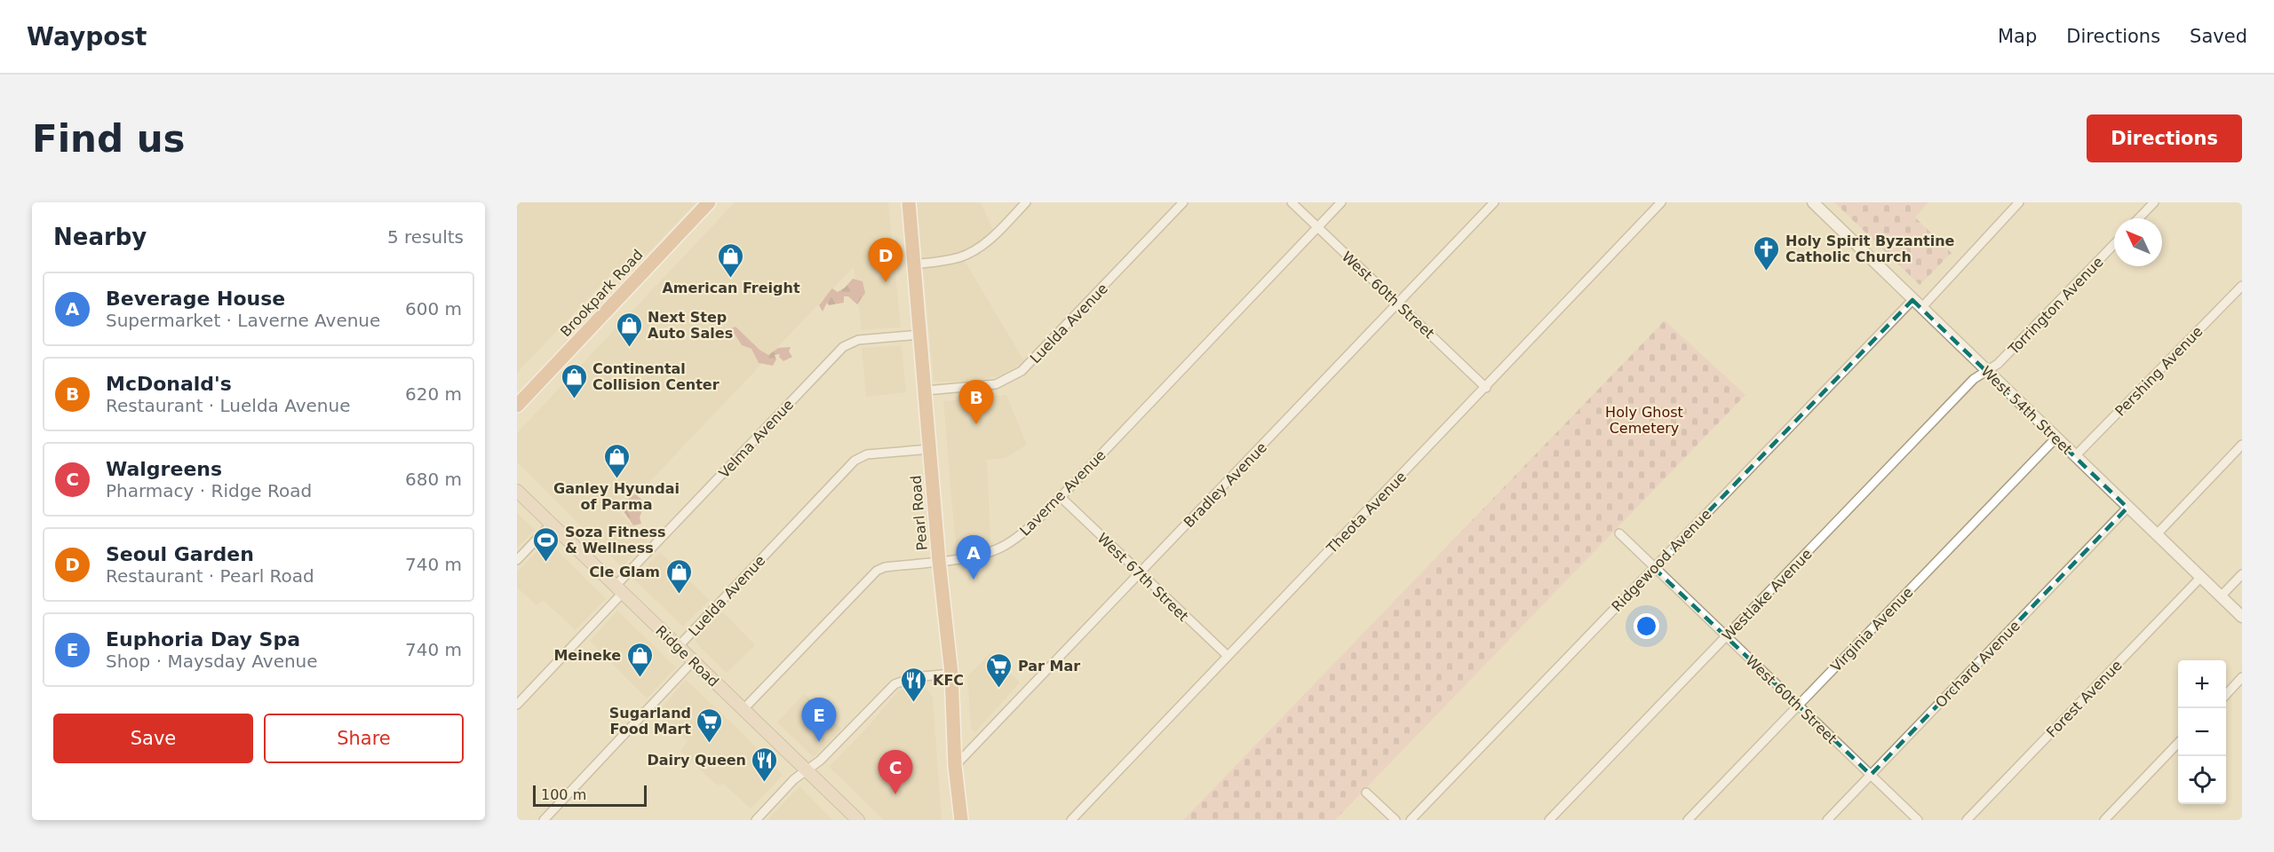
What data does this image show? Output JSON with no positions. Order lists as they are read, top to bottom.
{
  "streets": {
    "main road": ["Brookpark Road", "Pearl Road", "Ridge Road"],
    "street": [
      "West 60th Street",
      "Torrington Avenue",
      "Luelda Avenue",
      "Pershing Avenue",
      "West 54th Street",
      "Velma Avenue",
      "Bradley Avenue",
      "Laverne Avenue",
      "Theota Avenue",
      "Ridgewood Avenue",
      "West 67th Street",
      "Westlake Avenue",
      "Virginia Avenue",
      "Orchard Avenue",
      "Forest Avenue"
    ]
  },
  "crossings": [
    ["West 60th Street", "Bradley Avenue"],
    ["West 60th Street", "Laverne Avenue"],
    ["West 60th Street", "Theota Avenue"],
    ["West 60th Street", "Ridgewood Avenue"],
    ["West 60th Street", "Westlake Avenue"],
    ["West 60th Street", "Virginia Avenue"],
    ["West 60th Street", "Orchard Avenue"],
    ["Torrington Avenue", "West 54th Street"],
    ["Torrington Avenue", "Westlake Avenue"],
    ["Luelda Avenue", "Pearl Road"],
    ["Luelda Avenue", "Ridge Road"],
    ["Pershing Avenue", "West 54th Street"],
    ["West 54th Street", "Ridgewood Avenue"],
    ["West 54th Street", "Westlake Avenue"],
    ["West 54th Street", "Virginia Avenue"],
    ["West 54th Street", "Orchard Avenue"],
    ["West 54th Street", "Forest Avenue"],
    ["Velma Avenue", "Pearl Road"],
    ["Velma Avenue", "Ridge Road"],
    ["Bradley Avenue", "Pearl Road"],
    ["Bradley Avenue", "West 67th Street"],
    ["Laverne Avenue", "Pearl Road"],
    ["Laverne Avenue", "West 67th Street"],
    ["Laverne Avenue", "Ridge Road"],
    ["Theota Avenue", "West 67th Street"]
  ],
  "parks": ["Holy Ghost Cemetery"],
  "places": {
    "church": ["Holy Spirit Byzantine Catholic Church"],
    "shop": [
      "American Freight",
      "Next Step Auto Sales",
      "Continental Collision Center",
      "Ganley Hyundai of Parma",
      "Cle Glam",
      "Meineke"
    ],
    "sports": ["Soza Fitness & Wellness"],
    "supermarket": ["Par Mar", "Sugarland Food Mart"],
    "restaurant": ["KFC", "Dairy Queen"]
  },
  "scale_bar": "100 m",
  "north": "top left",
  "page": {
    "header": "Waypost",
    "nav": ["Map", "Directions", "Saved"],
    "buttons": [
      "Directions",
      ["Save", "Share"]
    ],
    "title": "Find us",
    "heading": ["Nearby", "5 results"],
    "pins": [
      "D",
      "B",
      "A",
      "E",
      "C"
    ],
    "list": [
      {
        "mark": "A",
        "name": "Beverage House",
        "note": "Supermarket · Laverne Avenue",
        "value": "600 m"
      },
      {
        "mark": "B",
        "name": "McDonald's",
        "note": "Restaurant · Luelda Avenue",
        "value": "620 m"
      },
      {
        "mark": "C",
        "name": "Walgreens",
        "note": "Pharmacy · Ridge Road",
        "value": "680 m"
      },
      {
        "mark": "D",
        "name": "Seoul Garden",
        "note": "Restaurant · Pearl Road",
        "value": "740 m"
      },
      {
        "mark": "E",
        "name": "Euphoria Day Spa",
        "note": "Shop · Maysday Avenue",
        "value": "740 m"
      }
    ],
    "map_buttons": ["+", "−"],
    "scale": "100 m"
  }
}
